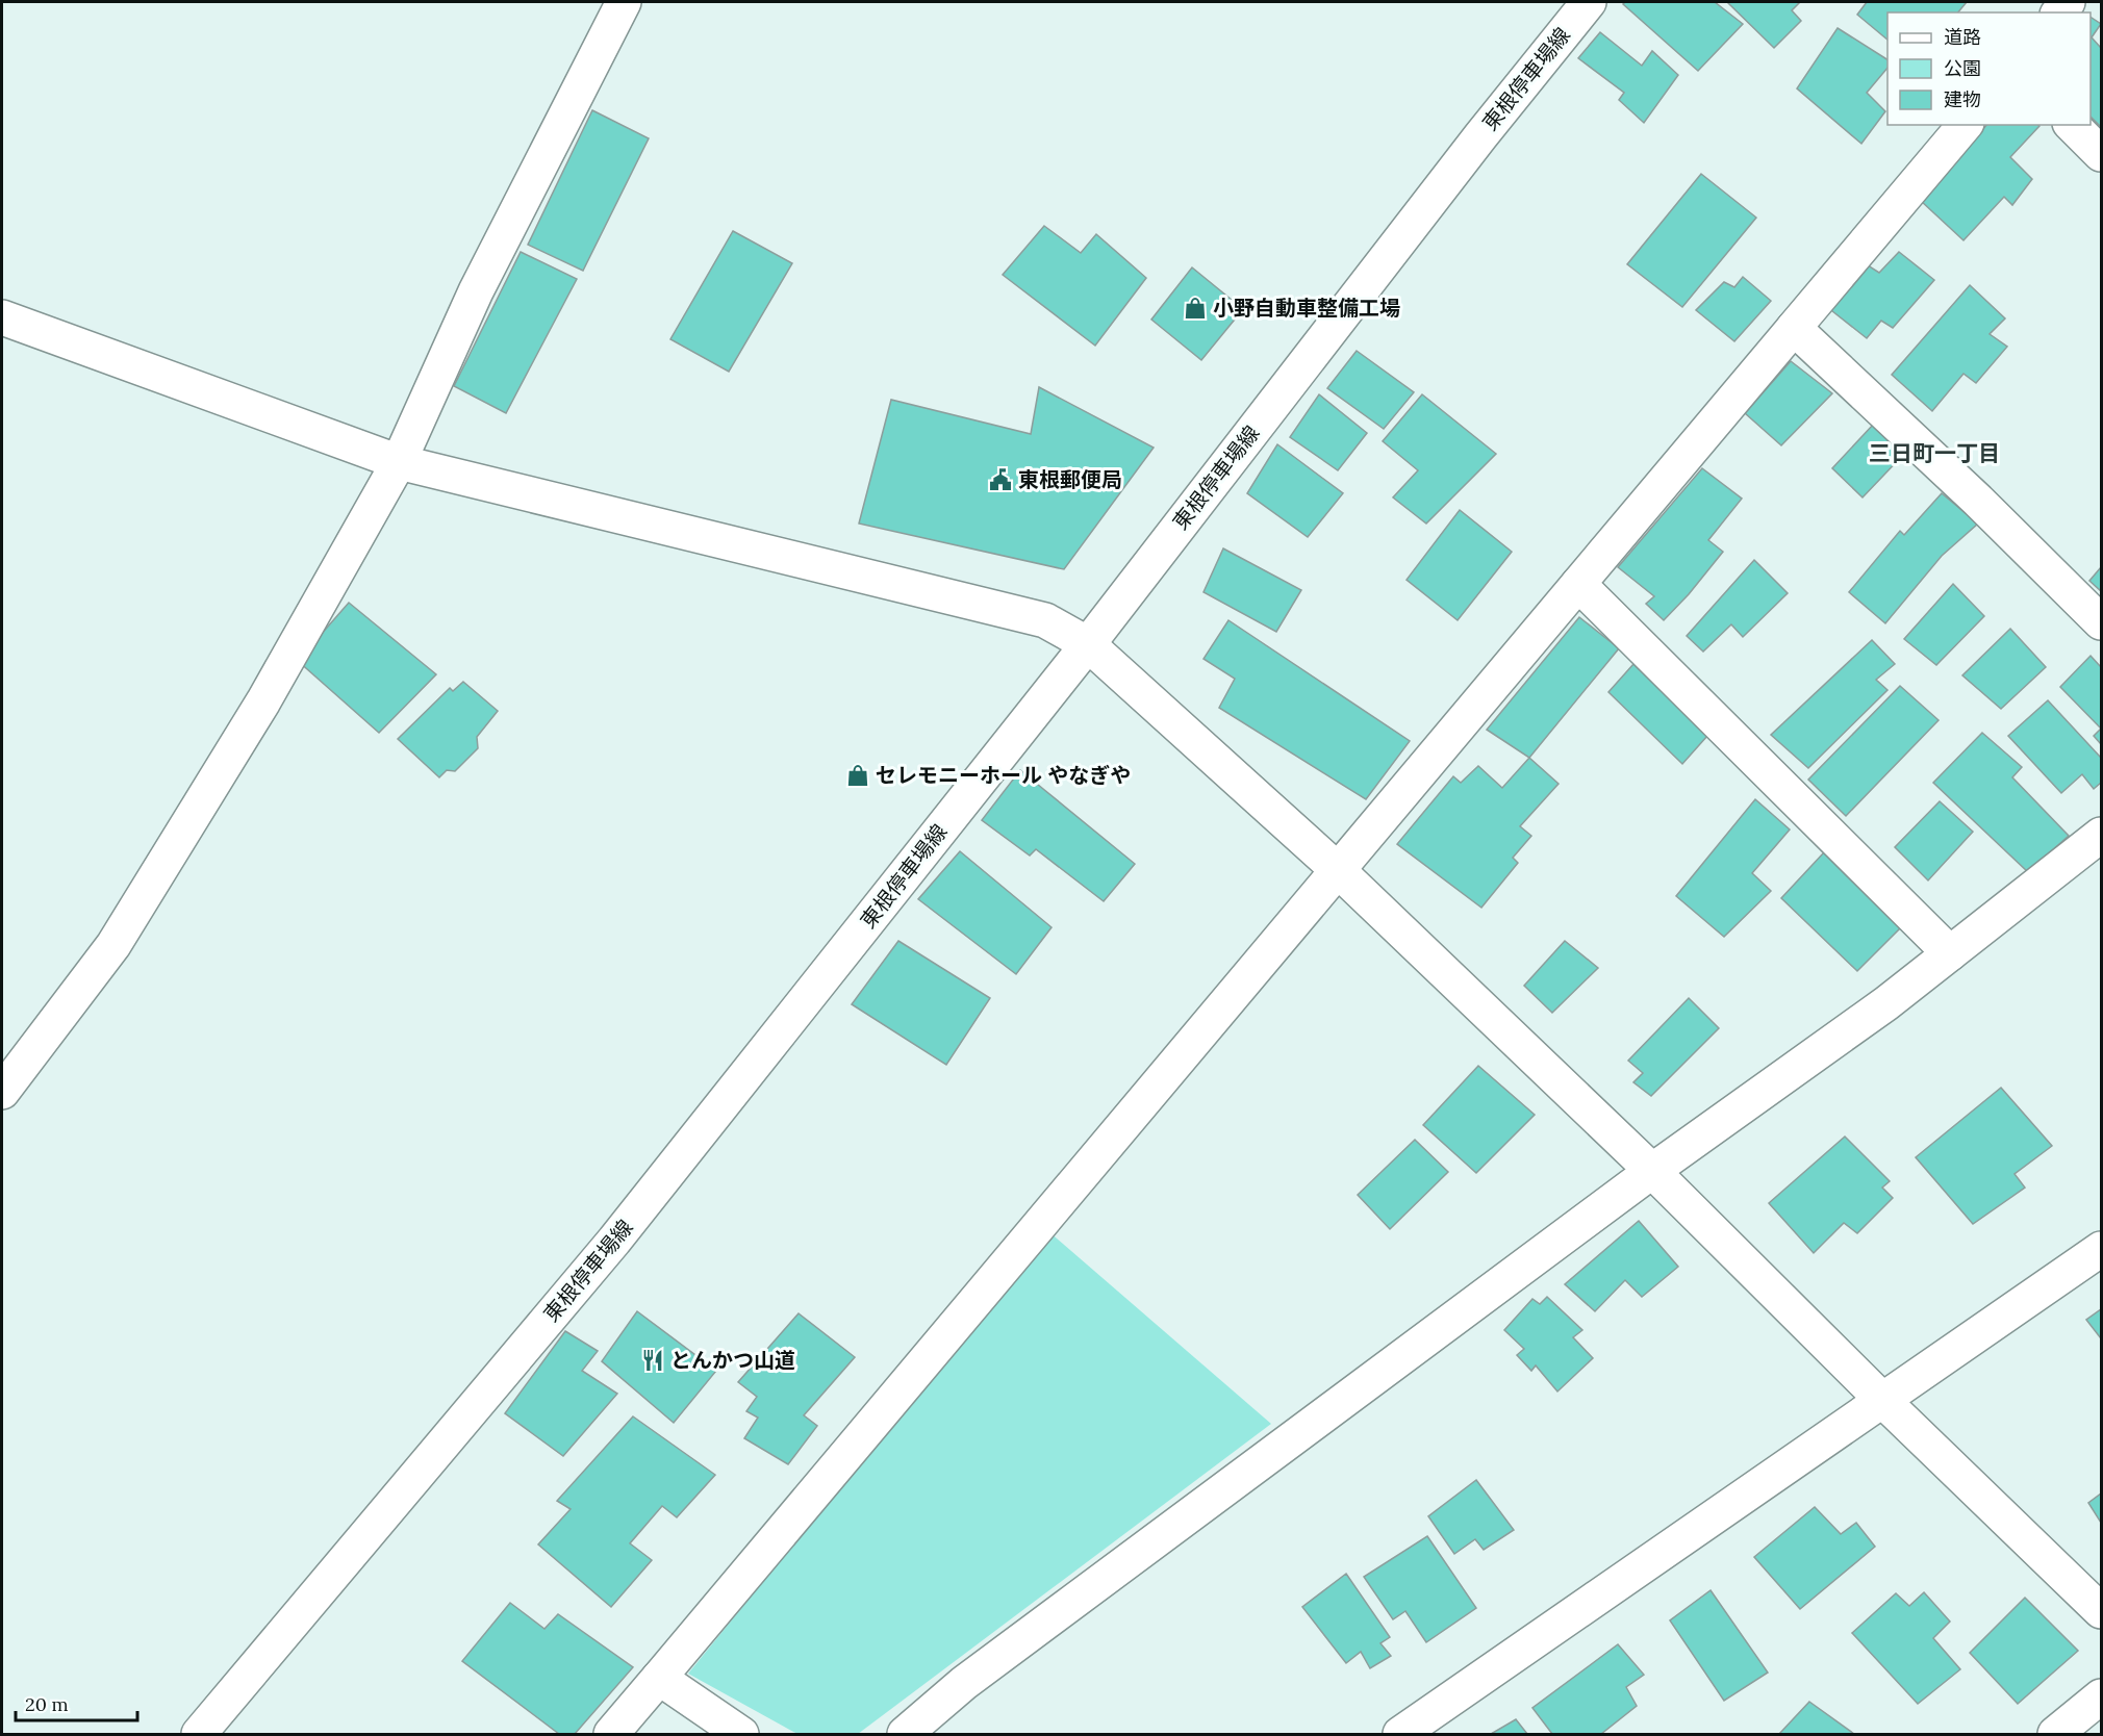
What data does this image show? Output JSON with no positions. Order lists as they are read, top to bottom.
{
  "streets": {
    "street": ["東根停車場線"]
  },
  "districts": ["三日町一丁目"],
  "places": {
    "shop": ["小野自動車整備工場", "セレモニーホール やなぎや"],
    "public building": ["東根郵便局"],
    "restaurant": ["とんかつ山道"]
  },
  "legend": ["道路", "公園", "建物"],
  "scale_bar": "20 m"
}
